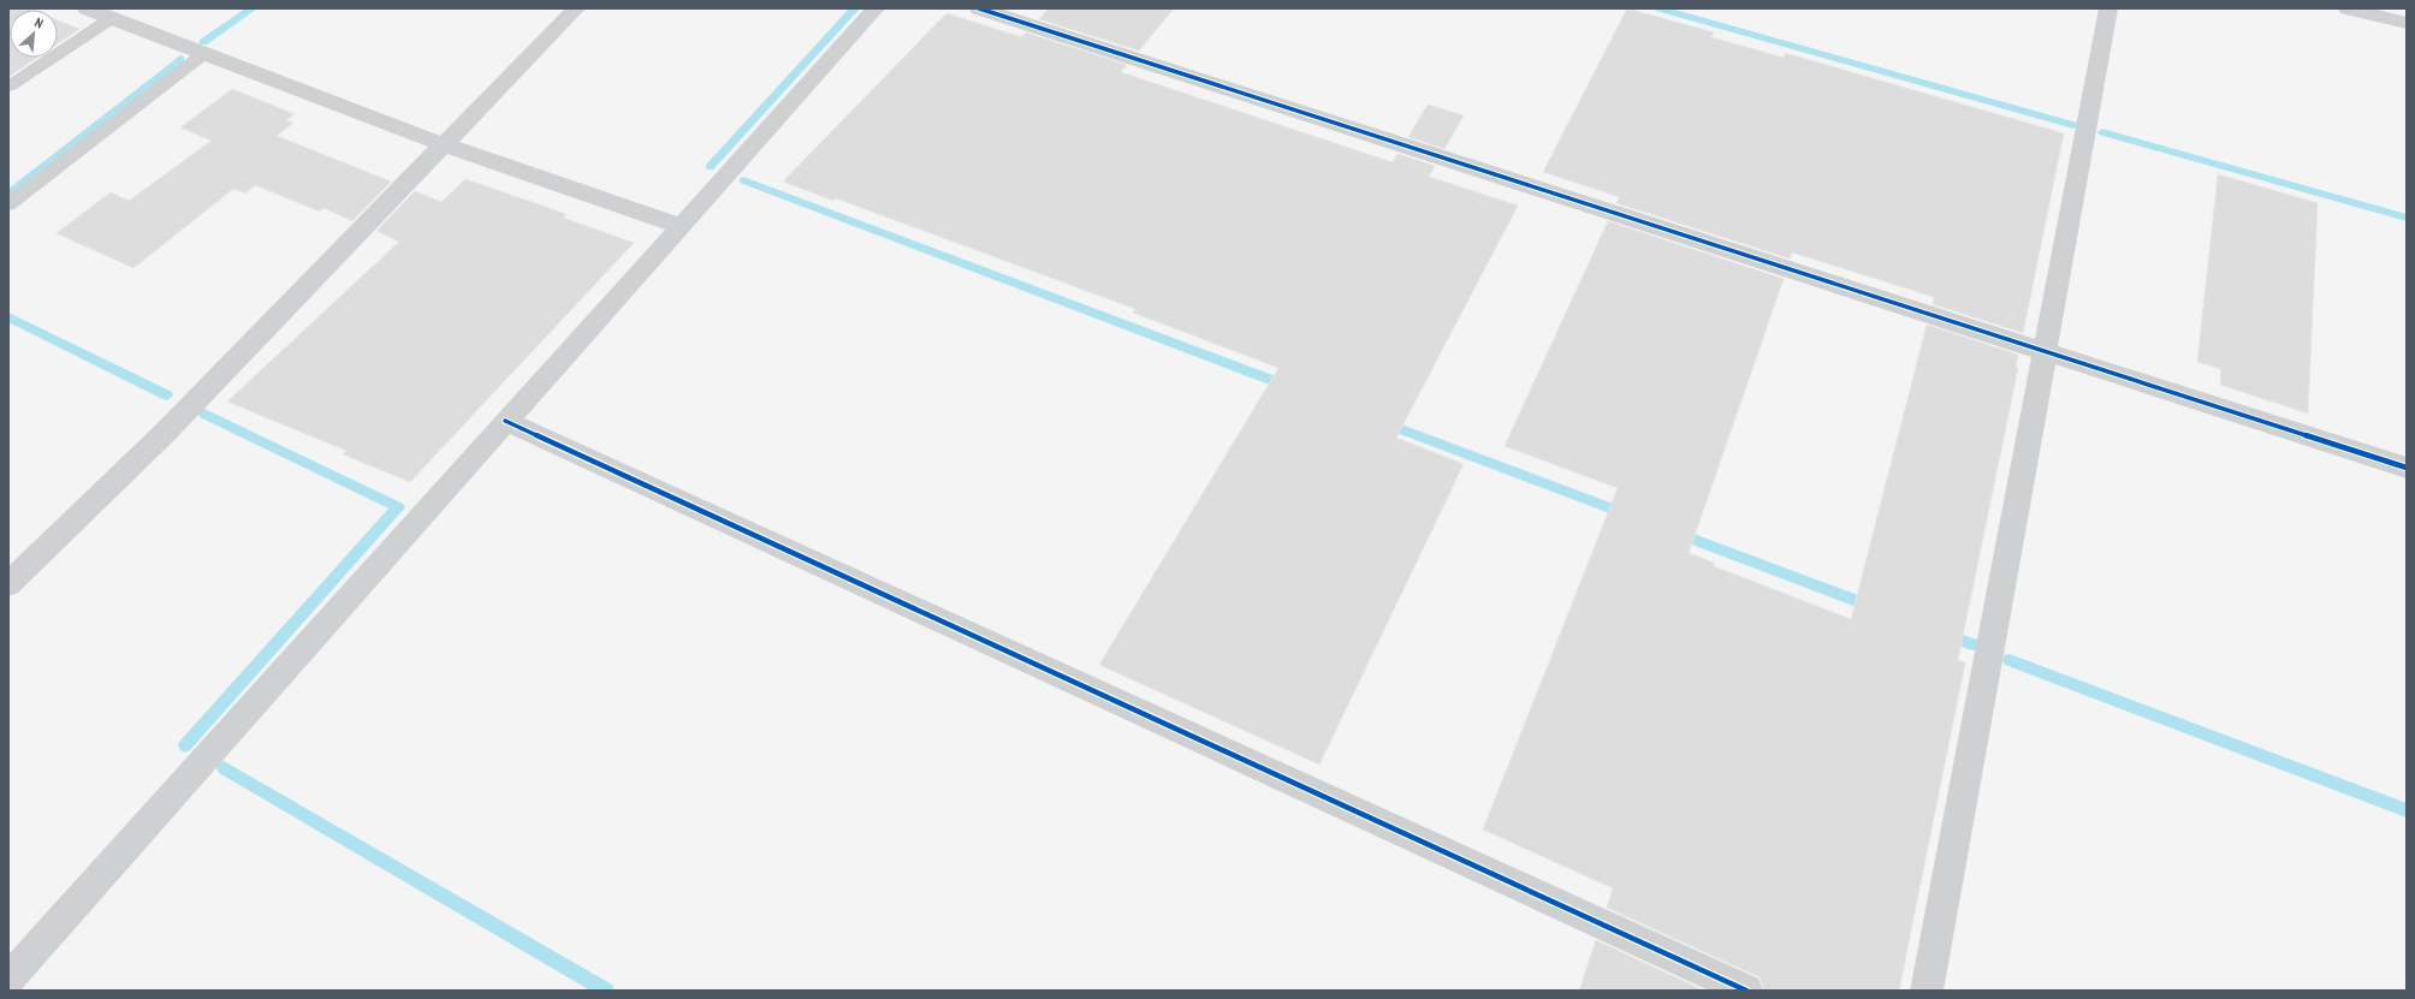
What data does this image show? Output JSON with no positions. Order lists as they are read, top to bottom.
{
  "north": "top right"
}
